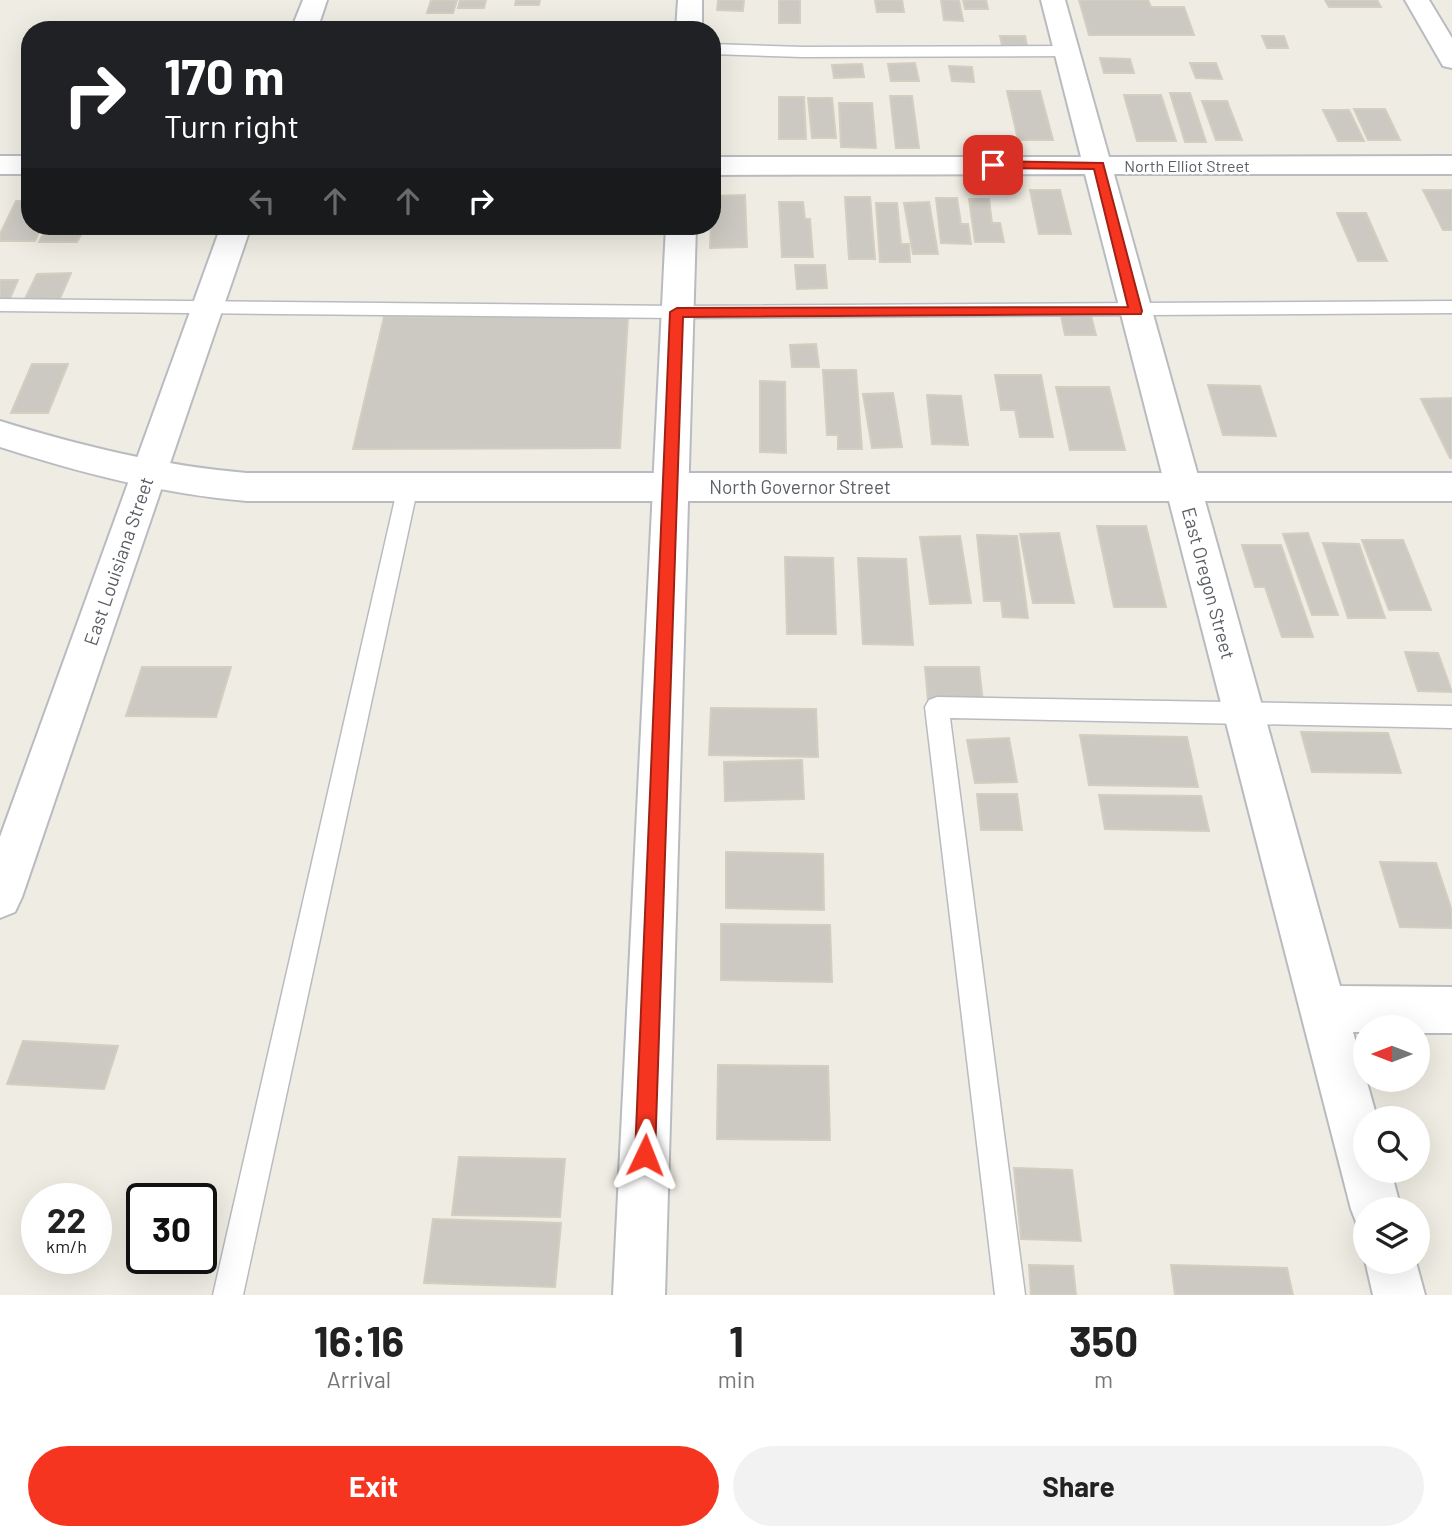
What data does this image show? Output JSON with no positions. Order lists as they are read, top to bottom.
{
  "streets": {
    "street": [
      "North Elliot Street",
      "North Governor Street",
      "East Louisiana Street",
      "East Oregon Street"
    ]
  },
  "crossings": [
    ["North Elliot Street", "East Oregon Street"],
    ["North Governor Street", "East Louisiana Street"],
    ["North Governor Street", "East Oregon Street"]
  ],
  "north": "left",
  "page": {
    "turn": ["170 m", "Turn right"],
    "speed": "22 km/h",
    "limit": "30",
    "eta": [
      "16:16",
      "Arrival",
      "1",
      "min",
      "350",
      "m"
    ],
    "buttons": ["Exit", "Share"]
  }
}
